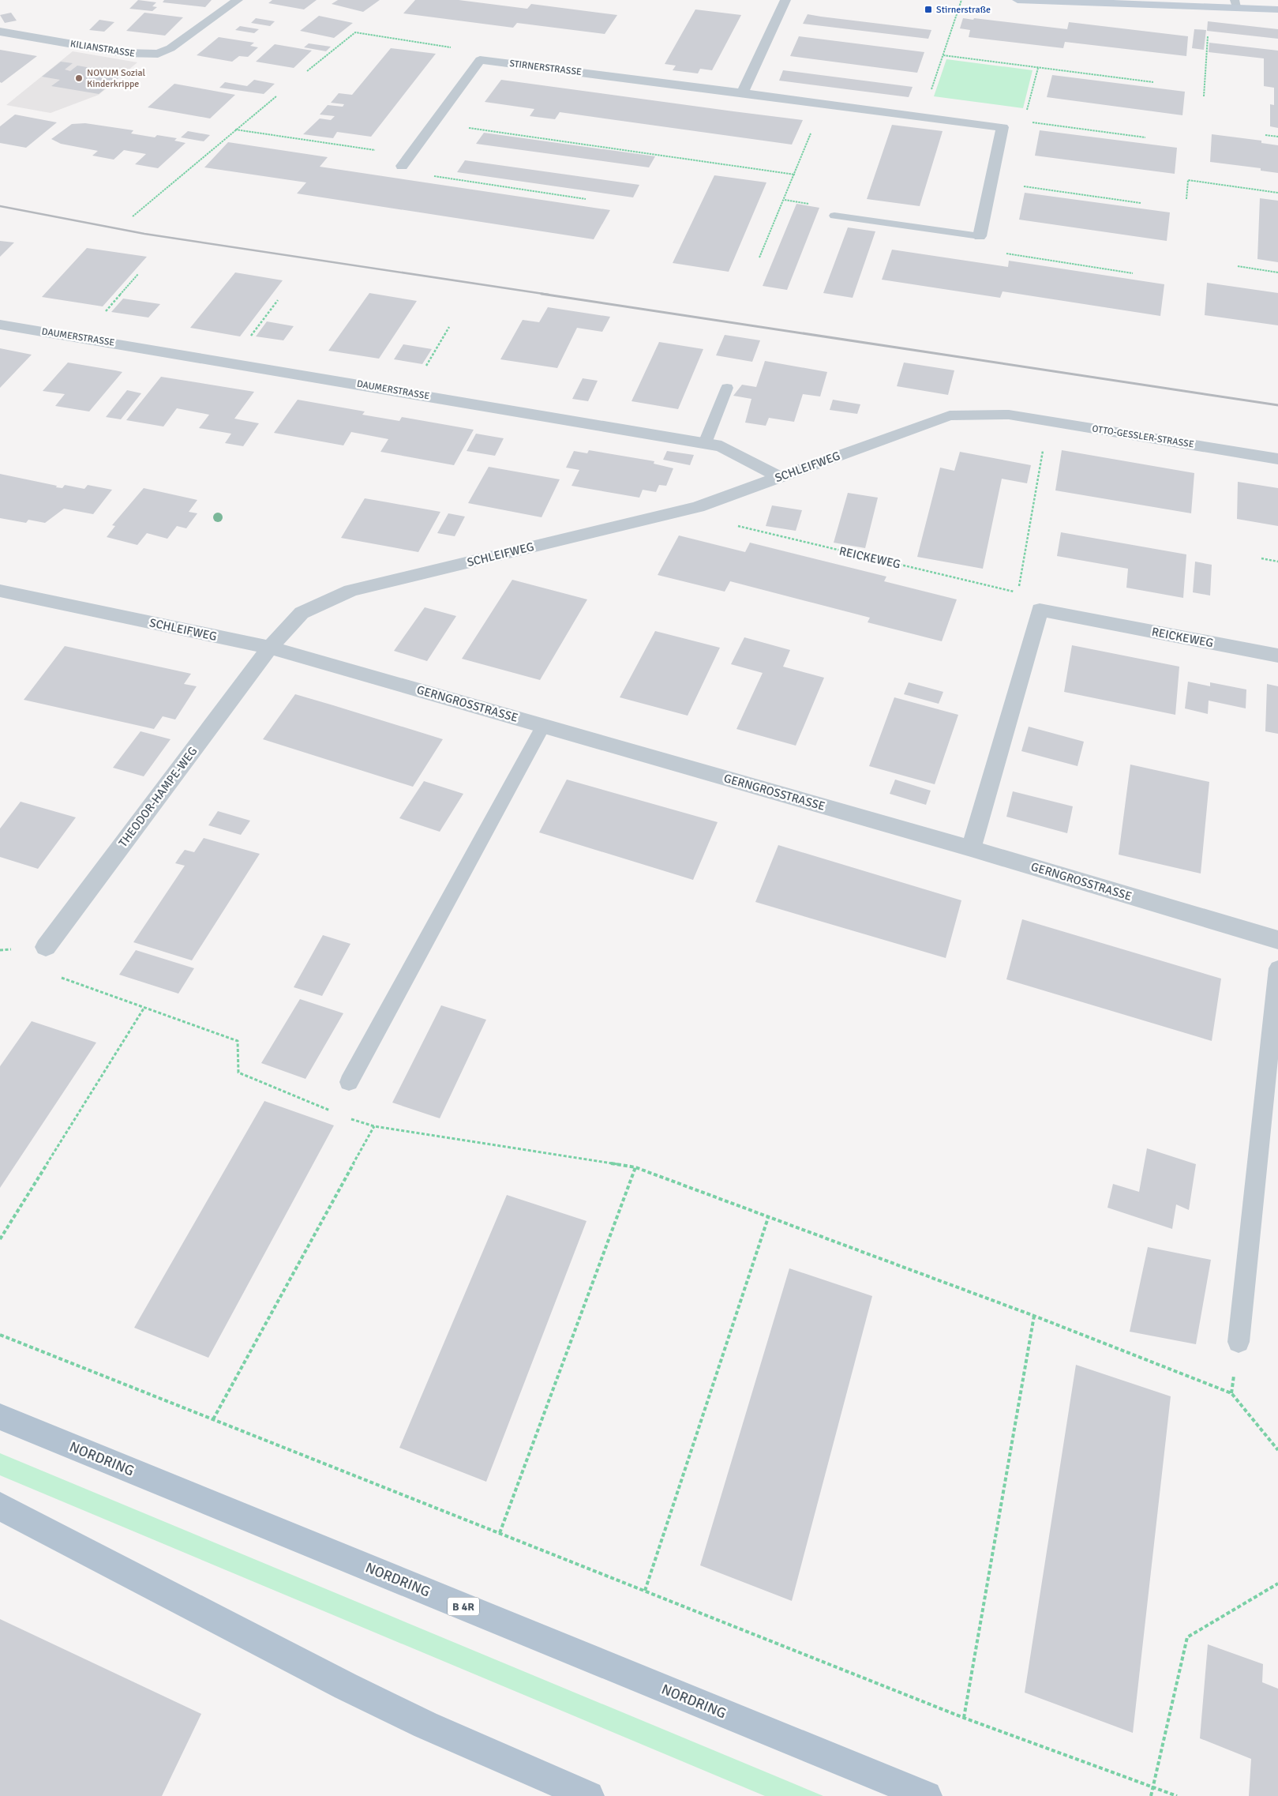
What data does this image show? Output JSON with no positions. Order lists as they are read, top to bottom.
{
  "streets": {
    "main road": ["NORDRING", "B 4R"],
    "street": [
      "KILIANSTRASSE",
      "STIRNERSTRASSE",
      "DAUMERSTRASSE",
      "OTTO-GESSLER-STRASSE",
      "SCHLEIFWEG",
      "REICKEWEG",
      "GERNGROSSTRASSE",
      "THEODOR-HAMPE-WEG"
    ]
  },
  "crossings": [
    ["DAUMERSTRASSE", "SCHLEIFWEG"],
    ["OTTO-GESSLER-STRASSE", "SCHLEIFWEG"],
    ["OTTO-GESSLER-STRASSE", "REICKEWEG"],
    ["SCHLEIFWEG", "REICKEWEG"],
    ["SCHLEIFWEG", "GERNGROSSTRASSE"],
    ["SCHLEIFWEG", "THEODOR-HAMPE-WEG"],
    ["REICKEWEG", "GERNGROSSTRASSE"],
    ["GERNGROSSTRASSE", "THEODOR-HAMPE-WEG"]
  ],
  "places": {
    "transit": ["Stirnerstraße"],
    "other": ["NOVUM Sozial Kinderkrippe"]
  }
}
